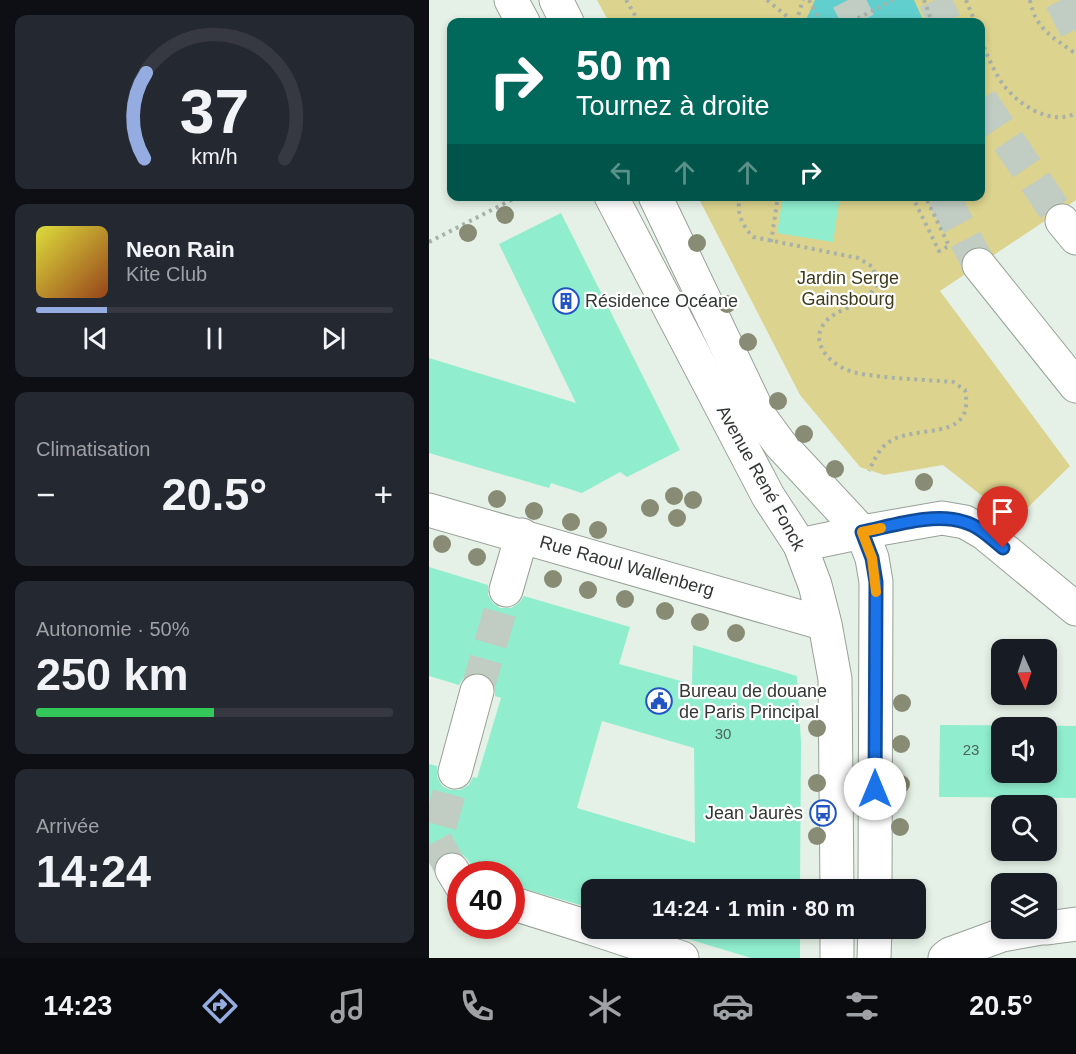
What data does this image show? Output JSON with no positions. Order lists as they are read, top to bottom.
{
  "streets": {
    "main road": ["Avenue René Fonck", "Rue Raoul Wallenberg"]
  },
  "crossings": [
    ["Avenue René Fonck", "Rue Raoul Wallenberg"]
  ],
  "parks": ["Jardin Serge Gainsbourg"],
  "places": {
    "building": ["Résidence Océane"],
    "public building": ["Bureau de douane de Paris Principal"],
    "bus stop": ["Jean Jaurès"]
  },
  "house_numbers": ["30", "23"],
  "north": "bottom",
  "page": {
    "turn": ["50 m", "Tournez à droite"],
    "song": ["Neon Rain", "Kite Club"],
    "tile": [
      "Climatisation",
      ["Autonomie · 50%", "250 km"],
      ["Arrivée", "14:24"]
    ],
    "heat": ["−", "20.5°", "+"],
    "limit": "40",
    "trip": "14:24 · 1 min · 80 m",
    "tabs": ["14:23", "20.5°"],
    "gauge": ["37", "km/h"]
  }
}
